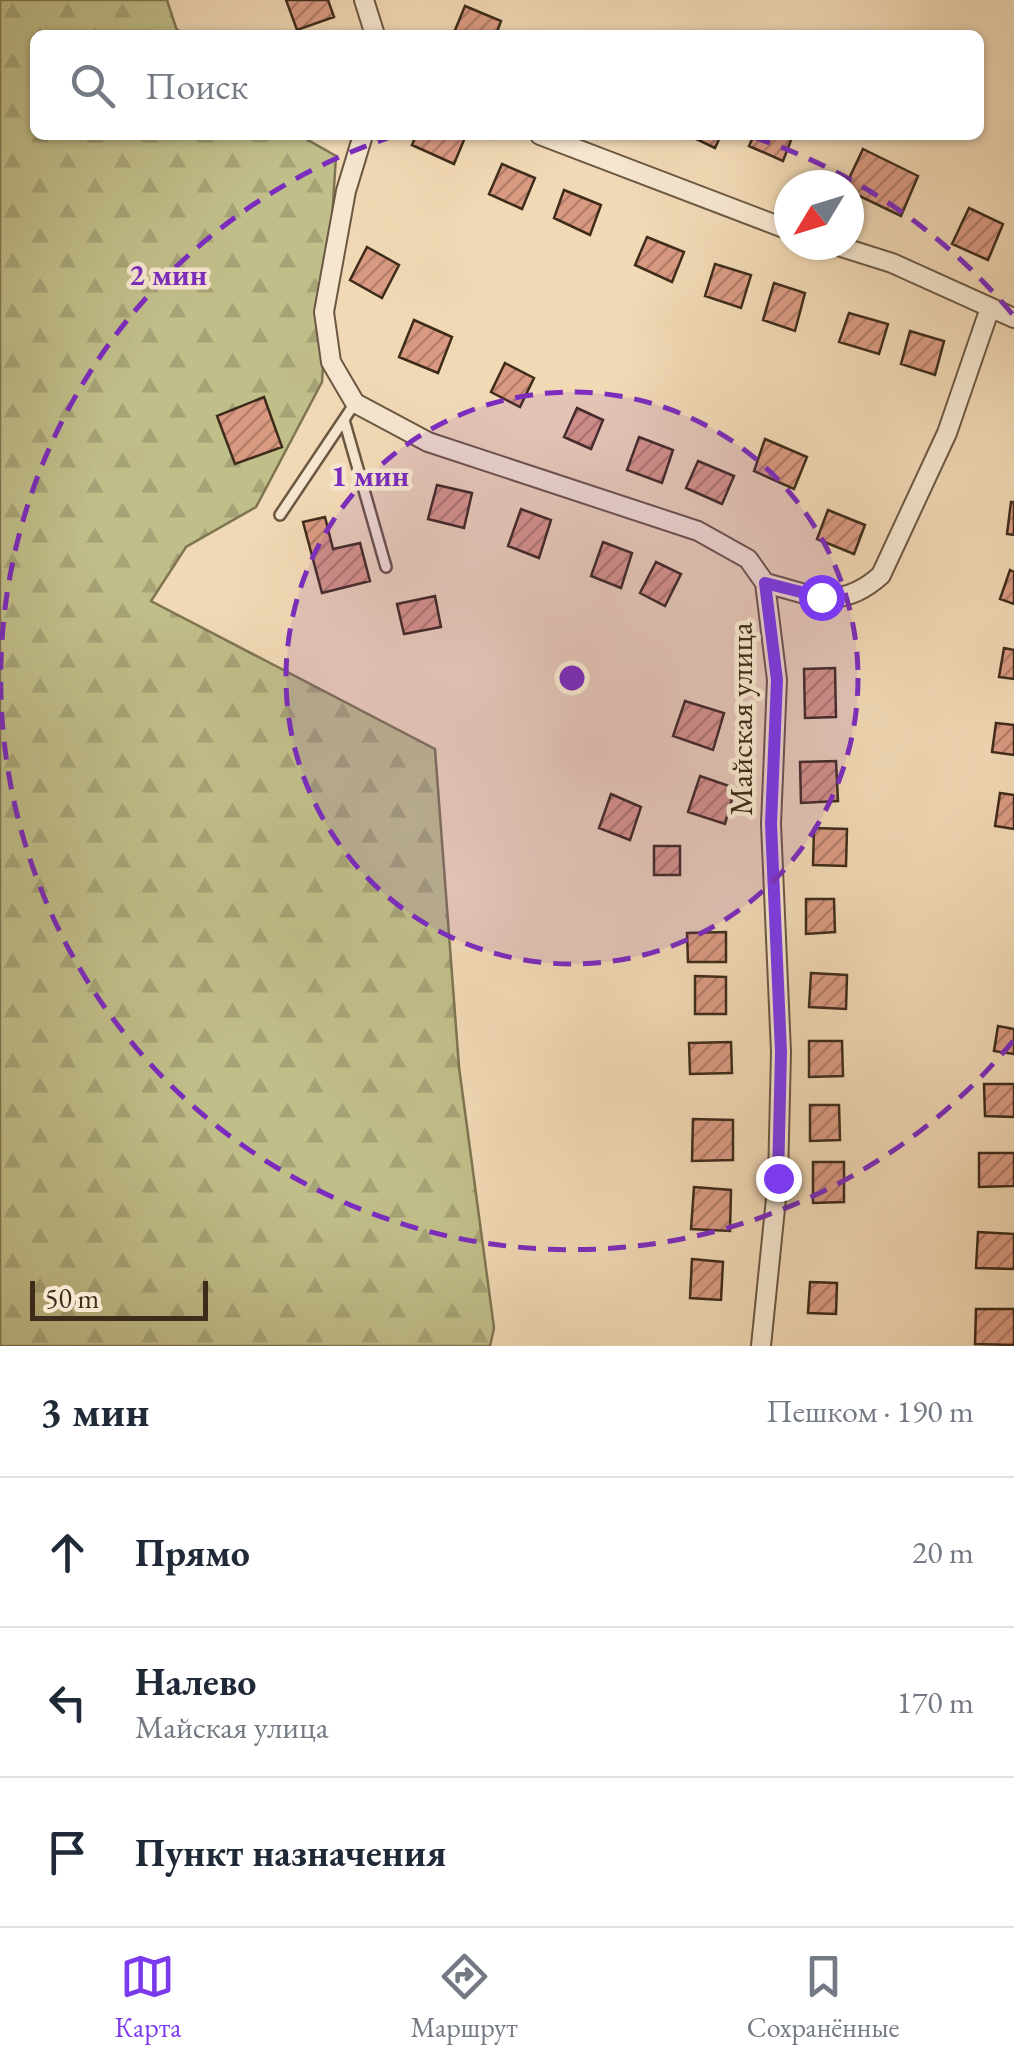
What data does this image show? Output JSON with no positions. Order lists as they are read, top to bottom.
{
  "streets": {
    "street": ["Майская улица"]
  },
  "scale_bar": "50 m",
  "north": "bottom left",
  "page": {
    "search": "Поиск",
    "scale": "50 m",
    "heading": ["3 мин", "Пешком · 190 m"],
    "list": [
      ["Прямо", "20 m"],
      ["Налево", "Майская улица", "170 m"],
      "Пункт назначения"
    ],
    "nav": ["Карта", "Маршрут", "Сохранённые"]
  },
  "rings": ["2 мин", "1 мин"]
}
